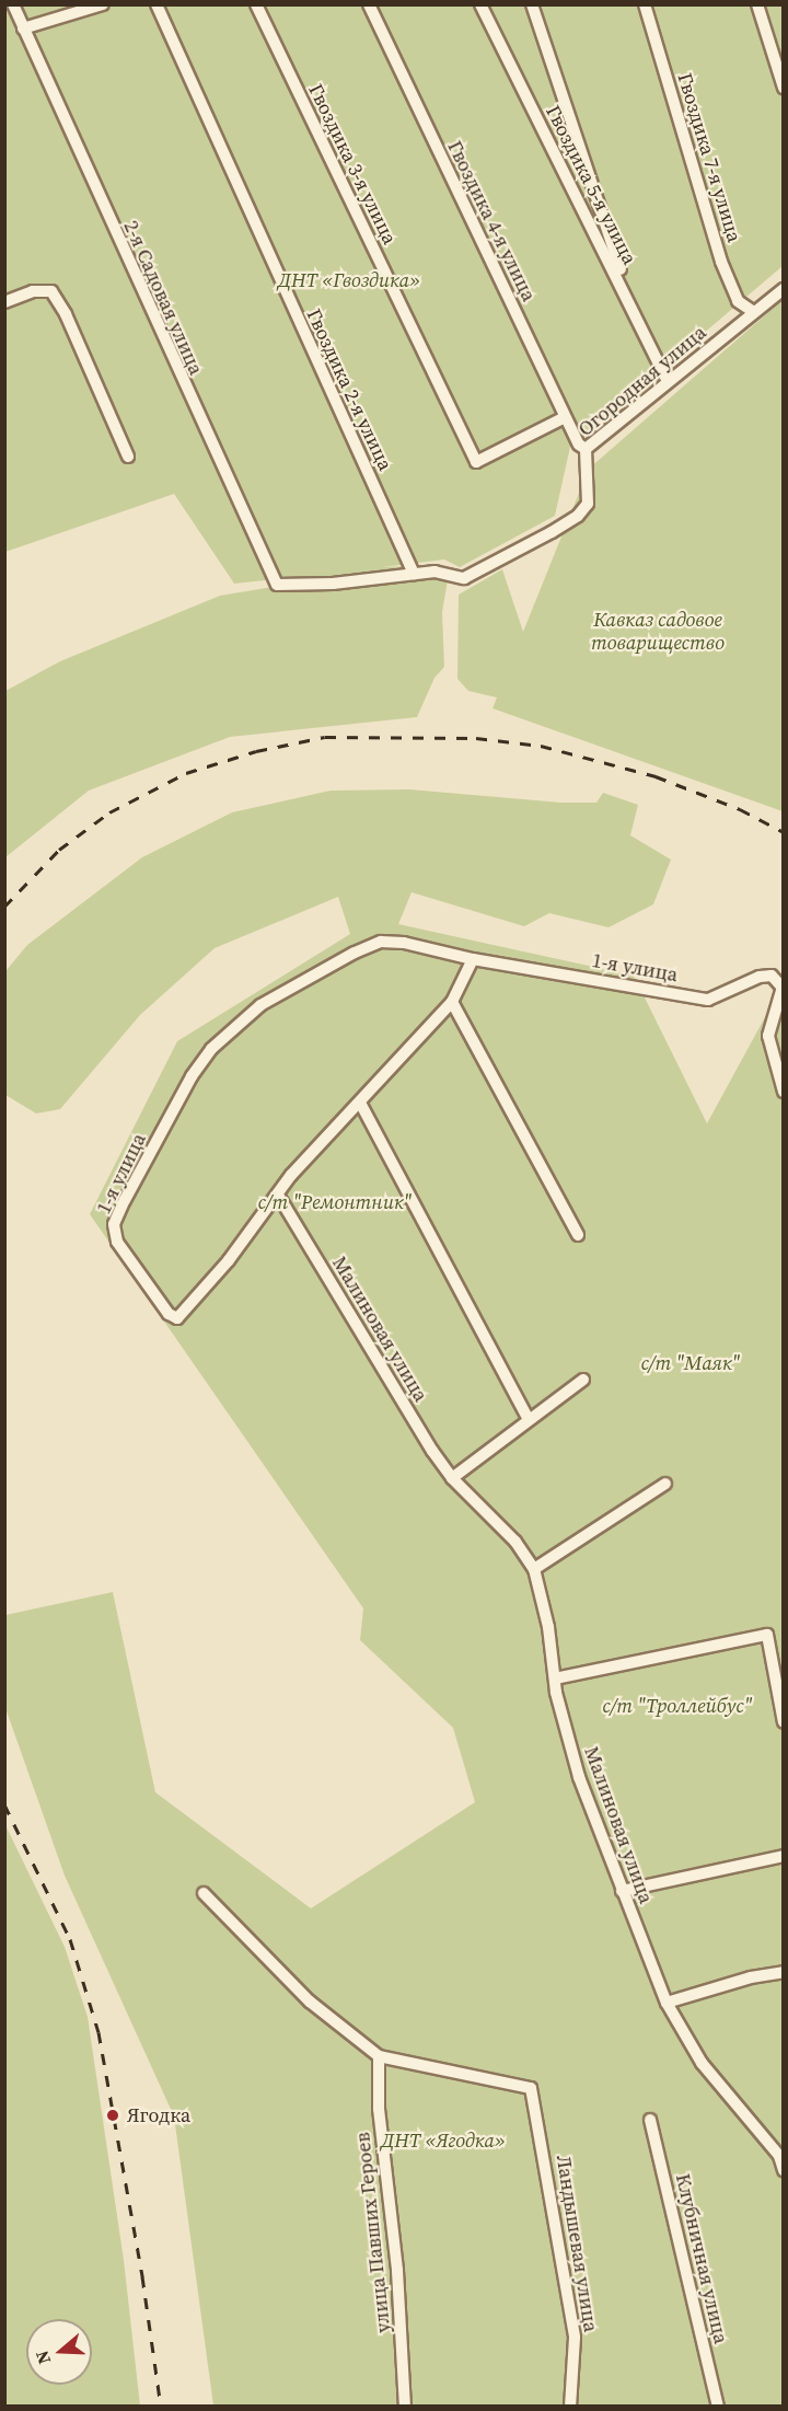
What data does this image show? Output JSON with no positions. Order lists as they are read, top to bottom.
{
  "streets": {
    "street": [
      "Гвоздика 7-я улица",
      "Гвоздика 3-я улица",
      "Гвоздика 5-я улица",
      "Гвоздика 4-я улица",
      "2-я Садовая улица",
      "Огородная улица",
      "Гвоздика 2-я улица",
      "1-я улица",
      "Малиновая улица",
      "улица Павших Героев",
      "Ландышевая улица",
      "Клубничная улица"
    ]
  },
  "crossings": [
    ["Гвоздика 7-я улица", "Огородная улица"],
    ["Гвоздика 3-я улица", "Гвоздика 4-я улица"],
    ["Гвоздика 5-я улица", "Огородная улица"],
    ["Гвоздика 4-я улица", "Огородная улица"],
    ["2-я Садовая улица", "Огородная улица"],
    ["Огородная улица", "Гвоздика 2-я улица"],
    ["1-я улица", "Малиновая улица"],
    ["улица Павших Героев", "Ландышевая улица"]
  ],
  "parks": [
    "ДНТ «Гвоздика»",
    "Кавказ садовое товарищество",
    "с/т \"Ремонтник\"",
    "с/т \"Маяк\"",
    "с/т \"Троллейбус\"",
    "ДНТ «Ягодка»"
  ],
  "places": ["Ягодка"],
  "north": "left"
}
